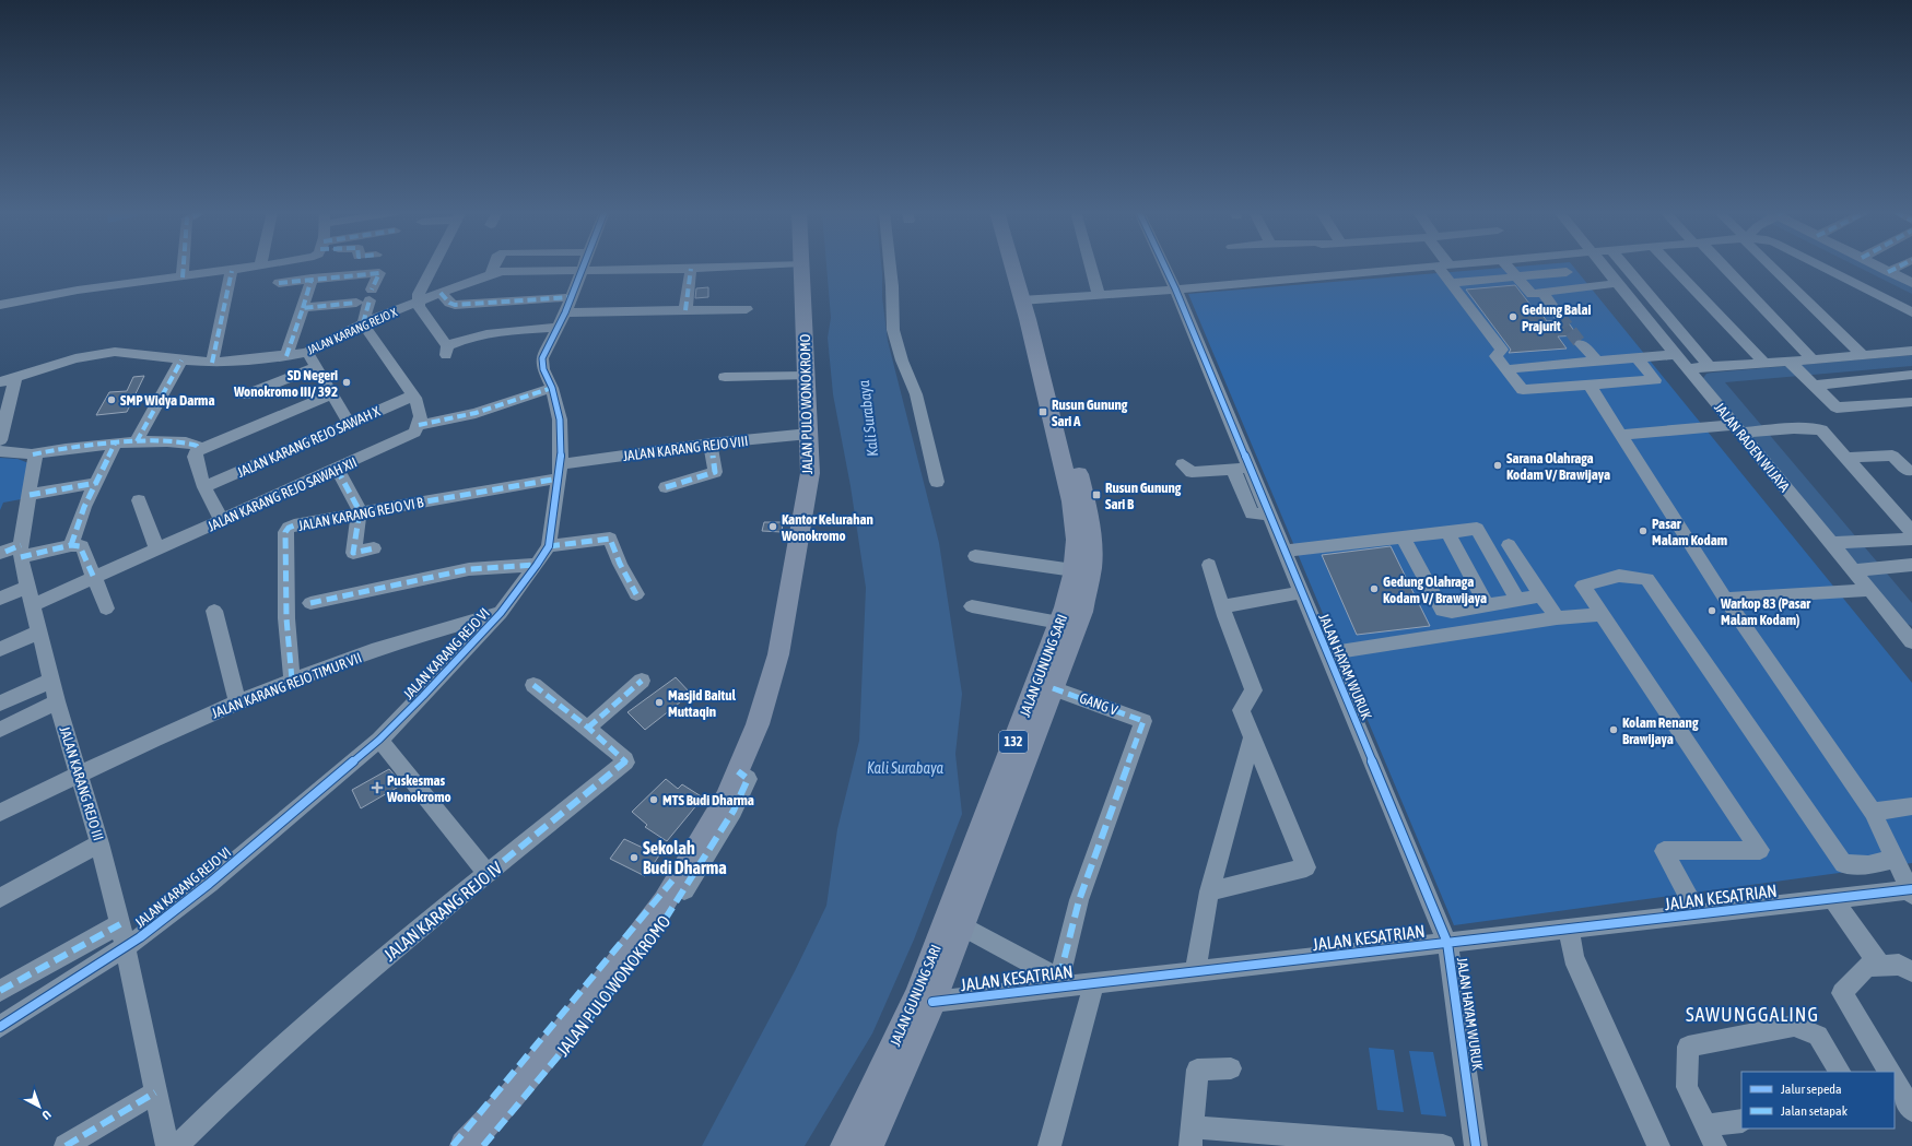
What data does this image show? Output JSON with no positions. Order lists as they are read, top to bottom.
{
  "streets": {
    "main road": ["JALAN PULO WONOKROMO", "JALAN GUNUNG SARI", "132"],
    "street": [
      "JALAN KARANG REJO X",
      "JALAN KARANG REJO SAWAH X",
      "JALAN RADEN WIJAYA",
      "JALAN KARANG REJO VIII",
      "JALAN KARANG REJO SAWAH XII",
      "JALAN KARANG REJO VI B",
      "JALAN KARANG REJO VI",
      "JALAN HAYAM WURUK",
      "JALAN KARANG REJO TIMUR VII",
      "GANG V",
      "JALAN KARANG REJO III",
      "JALAN KESATRIAN",
      "JALAN KARANG REJO IV"
    ]
  },
  "crossings": [
    ["JALAN KARANG REJO X", "JALAN KARANG REJO VI"],
    ["JALAN PULO WONOKROMO", "JALAN KARANG REJO VIII"],
    ["JALAN KARANG REJO VIII", "JALAN KARANG REJO VI B"],
    ["JALAN KARANG REJO VIII", "JALAN KARANG REJO VI"],
    ["JALAN KARANG REJO SAWAH XII", "JALAN KARANG REJO III"],
    ["JALAN KARANG REJO VI B", "JALAN KARANG REJO VI"],
    ["JALAN KARANG REJO VI B", "JALAN KARANG REJO TIMUR VII"],
    ["JALAN KARANG REJO VI", "JALAN KARANG REJO TIMUR VII"],
    ["JALAN KARANG REJO VI", "JALAN KARANG REJO III"],
    ["JALAN GUNUNG SARI", "GANG V"],
    ["JALAN GUNUNG SARI", "JALAN KESATRIAN"],
    ["JALAN HAYAM WURUK", "JALAN KESATRIAN"],
    ["JALAN KARANG REJO TIMUR VII", "JALAN KARANG REJO III"],
    ["GANG V", "JALAN KESATRIAN"]
  ],
  "districts": ["SAWUNGGALING"],
  "water": ["Kali Surabaya"],
  "places": {
    "other": [
      "Gedung Balai Prajurit",
      "SD Negeri Wonokromo III/ 392",
      "SMP Widya Darma",
      "Sarana Olahraga Kodam V/ Brawijaya",
      "Kantor Kelurahan Wonokromo",
      "Pasar Malam Kodam",
      "Gedung Olahraga Kodam V/ Brawijaya",
      "Warkop 83 (Pasar Malam Kodam)",
      "Masjid Baitul Muttaqin",
      "Kolam Renang Brawijaya",
      "MTS Budi Dharma",
      "Sekolah Budi Dharma"
    ],
    "transit": ["Rusun Gunung Sari A", "Rusun Gunung Sari B"],
    "health": ["Puskesmas Wonokromo"]
  },
  "legend": ["Jalur sepeda", "Jalan setapak"],
  "north": "bottom right"
}
